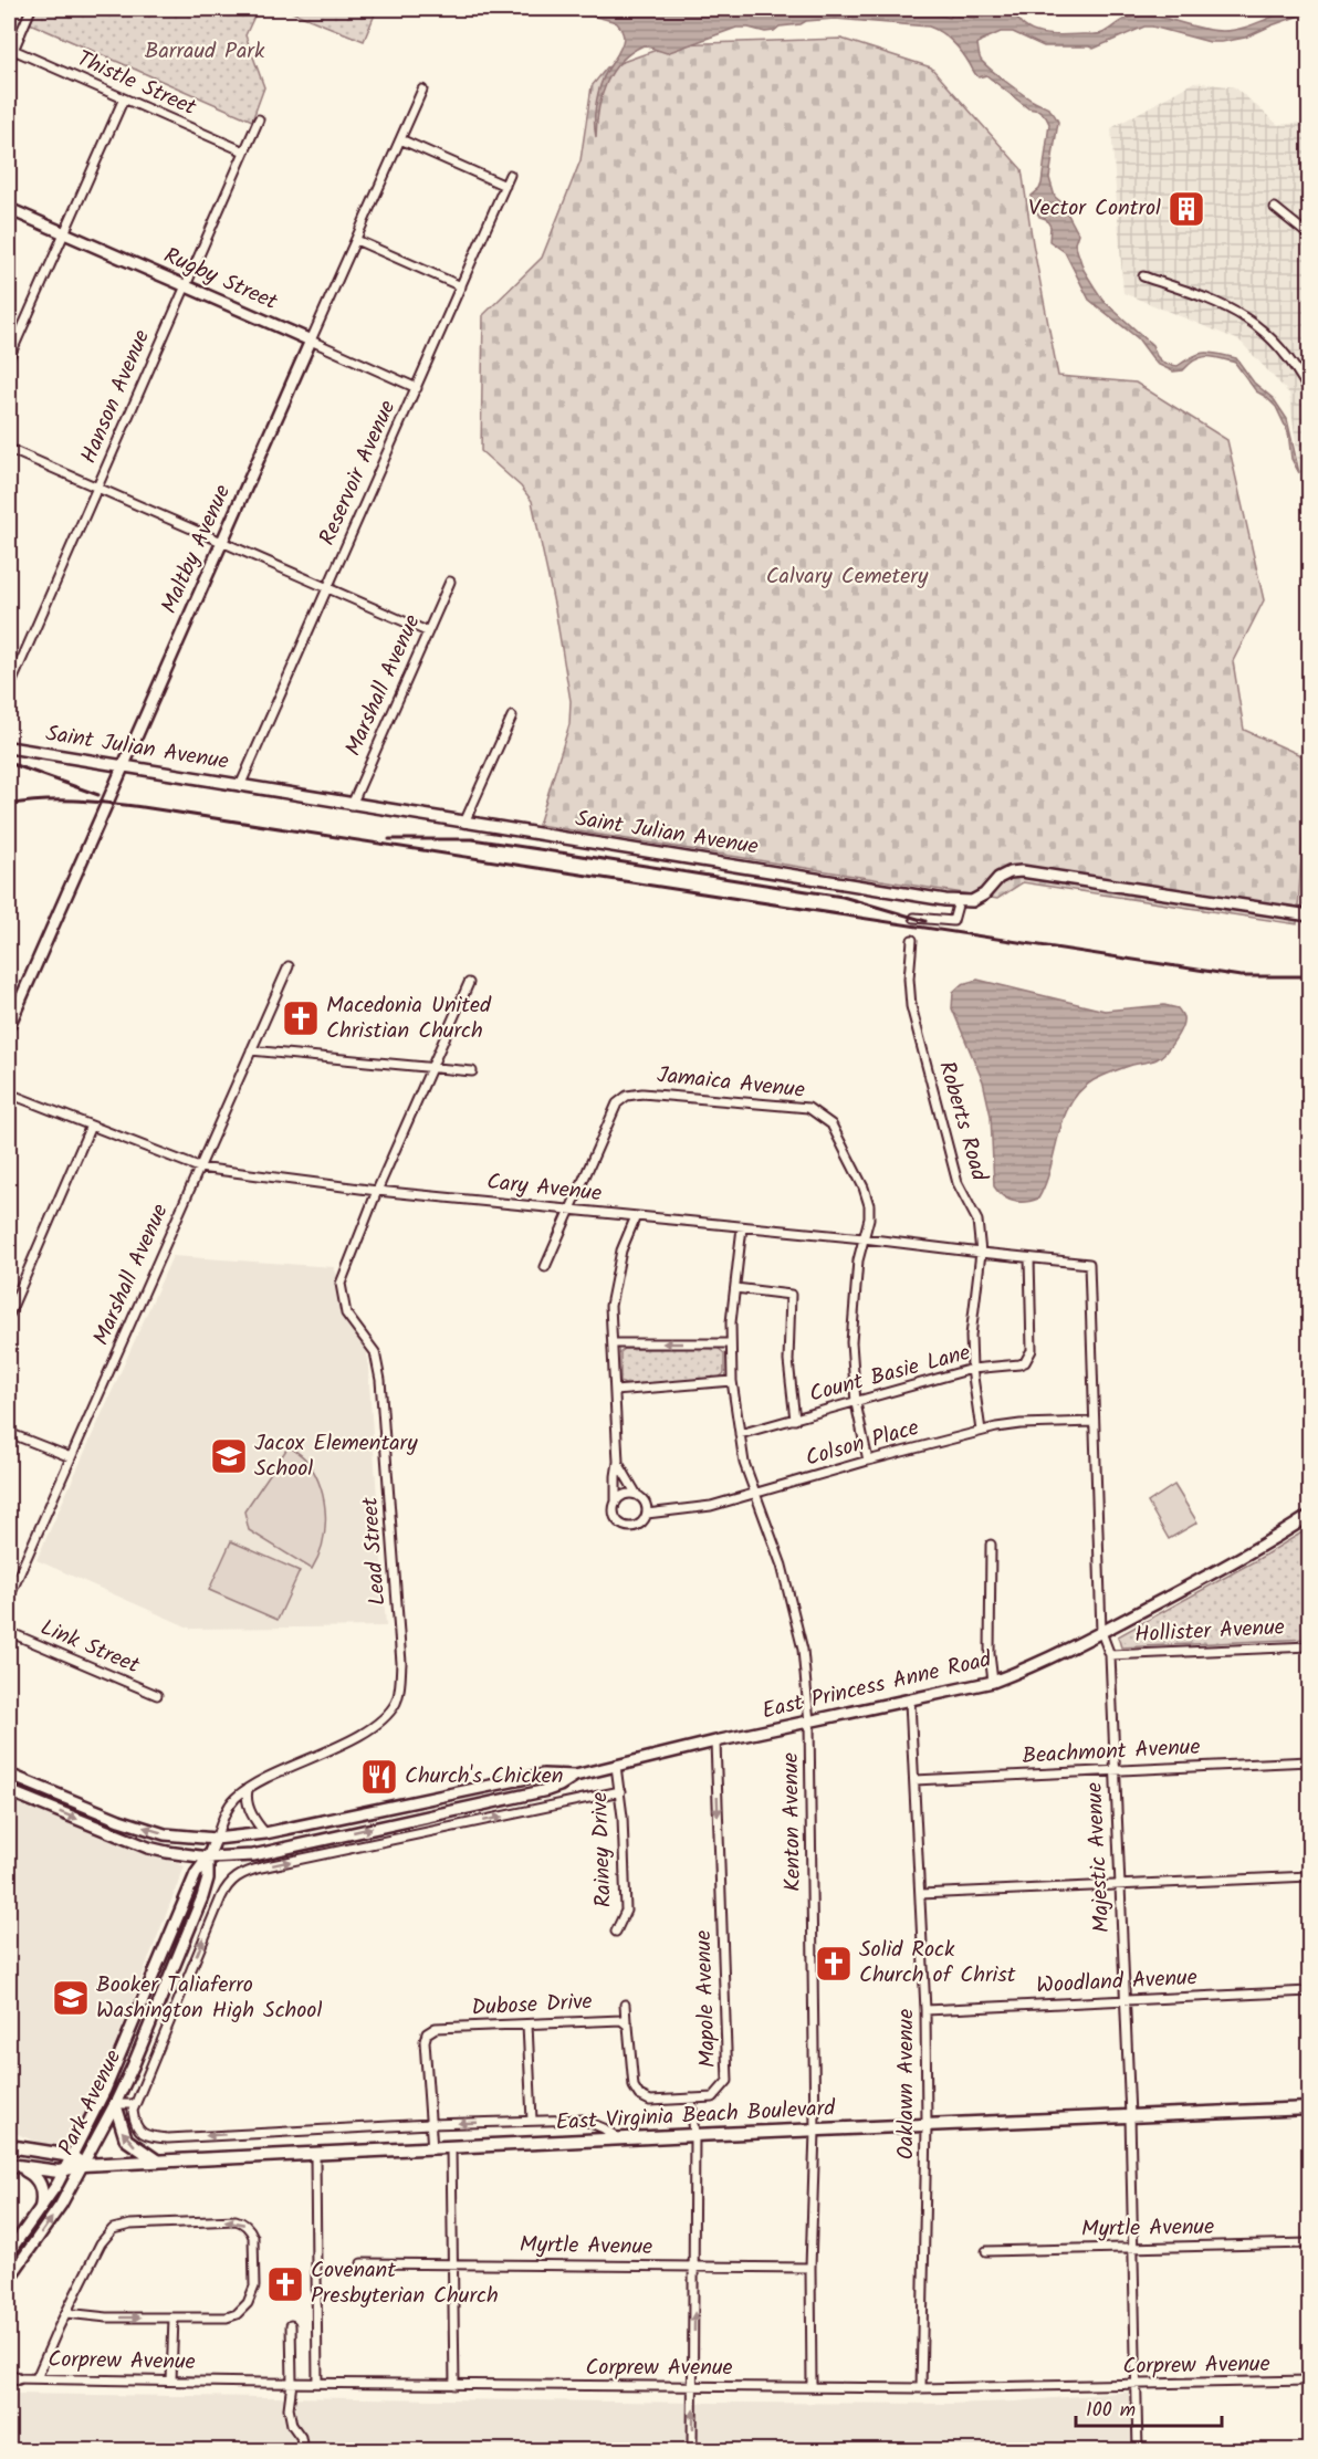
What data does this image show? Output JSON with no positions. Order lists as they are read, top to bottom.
{
  "streets": {
    "main road": [
      "Rugby Street",
      "Maltby Avenue",
      "Saint Julian Avenue",
      "East Princess Anne Road",
      "Park Avenue",
      "East Virginia Beach Boulevard"
    ],
    "street": [
      "Thistle Street",
      "Hanson Avenue",
      "Reservoir Avenue",
      "Marshall Avenue",
      "Jamaica Avenue",
      "Roberts Road",
      "Cary Avenue",
      "Count Basie Lane",
      "Colson Place",
      "Lead Street",
      "Hollister Avenue",
      "Link Street",
      "Beachmont Avenue",
      "Kenton Avenue",
      "Rainey Drive",
      "Majestic Avenue",
      "Woodland Avenue",
      "Mapole Avenue",
      "Dubose Drive",
      "Oaklawn Avenue",
      "Myrtle Avenue",
      "Corprew Avenue"
    ]
  },
  "crossings": [
    ["Thistle Street", "Hanson Avenue"],
    ["Rugby Street", "Hanson Avenue"],
    ["Rugby Street", "Reservoir Avenue"],
    ["Rugby Street", "Maltby Avenue"],
    ["Reservoir Avenue", "Saint Julian Avenue"],
    ["Maltby Avenue", "Saint Julian Avenue"],
    ["Marshall Avenue", "Saint Julian Avenue"],
    ["Marshall Avenue", "Cary Avenue"],
    ["Jamaica Avenue", "Cary Avenue"],
    ["Jamaica Avenue", "Count Basie Lane"],
    ["Jamaica Avenue", "Colson Place"],
    ["Roberts Road", "Cary Avenue"],
    ["Roberts Road", "Count Basie Lane"],
    ["Roberts Road", "Colson Place"],
    ["Cary Avenue", "Count Basie Lane"],
    ["Cary Avenue", "Lead Street"],
    ["Cary Avenue", "Kenton Avenue"],
    ["Cary Avenue", "Majestic Avenue"],
    ["Count Basie Lane", "Kenton Avenue"],
    ["Colson Place", "Kenton Avenue"],
    ["Colson Place", "Majestic Avenue"],
    ["Lead Street", "East Princess Anne Road"],
    ["Lead Street", "Park Avenue"],
    ["Hollister Avenue", "Majestic Avenue"],
    ["East Princess Anne Road", "Kenton Avenue"],
    ["East Princess Anne Road", "Rainey Drive"],
    ["East Princess Anne Road", "Majestic Avenue"],
    ["East Princess Anne Road", "Mapole Avenue"],
    ["East Princess Anne Road", "Oaklawn Avenue"],
    ["East Princess Anne Road", "Park Avenue"],
    ["Beachmont Avenue", "Majestic Avenue"],
    ["Beachmont Avenue", "Oaklawn Avenue"],
    ["Kenton Avenue", "East Virginia Beach Boulevard"],
    ["Kenton Avenue", "Myrtle Avenue"],
    ["Kenton Avenue", "Corprew Avenue"],
    ["Majestic Avenue", "Woodland Avenue"],
    ["Majestic Avenue", "East Virginia Beach Boulevard"],
    ["Majestic Avenue", "Myrtle Avenue"],
    ["Majestic Avenue", "Corprew Avenue"],
    ["Woodland Avenue", "Oaklawn Avenue"],
    ["Mapole Avenue", "East Virginia Beach Boulevard"],
    ["Mapole Avenue", "Myrtle Avenue"],
    ["Mapole Avenue", "Corprew Avenue"],
    ["Dubose Drive", "East Virginia Beach Boulevard"],
    ["Oaklawn Avenue", "East Virginia Beach Boulevard"],
    ["Oaklawn Avenue", "Corprew Avenue"],
    ["Park Avenue", "East Virginia Beach Boulevard"]
  ],
  "parks": ["Barraud Park", "Calvary Cemetery"],
  "places": {
    "building": ["Vector Control"],
    "church": ["Macedonia United Christian Church", "Solid Rock Church of Christ", "Covenant Presbyterian Church"],
    "school or university": ["Jacox Elementary School", "Booker Taliaferro Washington High School"],
    "restaurant": ["Church's Chicken"]
  },
  "scale_bar": "100 m"
}
